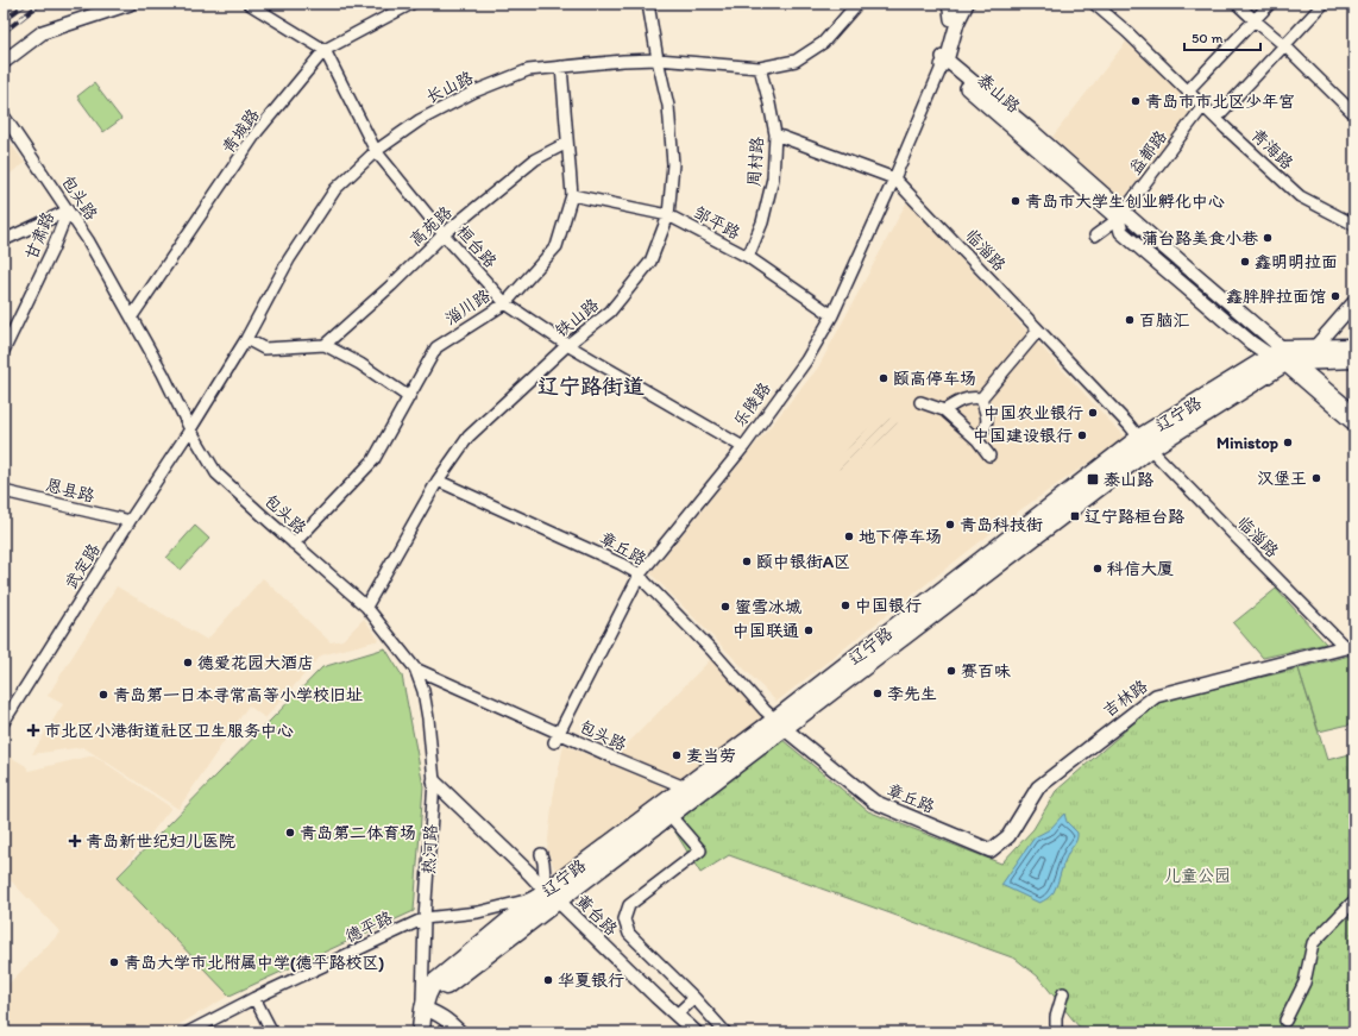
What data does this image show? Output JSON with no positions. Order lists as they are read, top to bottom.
{
  "streets": {
    "main road": ["辽宁路", "热河路"],
    "street": [
      "长山路",
      "泰山路",
      "青城路",
      "青海路",
      "益都路",
      "周村路",
      "包头路",
      "邹平路",
      "高苑路",
      "甘肃路",
      "桓台路",
      "临淄路",
      "淄川路",
      "铁山路",
      "乐陵路",
      "恩县路",
      "章丘路",
      "武定路",
      "吉林路",
      "黄台路",
      "德平路"
    ]
  },
  "crossings": [
    ["长山路", "周村路"],
    ["长山路", "包头路"],
    ["长山路", "桓台路"],
    ["长山路", "淄川路"],
    ["长山路", "铁山路"],
    ["长山路", "武定路"],
    ["泰山路", "益都路"],
    ["泰山路", "乐陵路"],
    ["泰山路", "辽宁路"],
    ["青城路", "包头路"],
    ["青城路", "桓台路"],
    ["青海路", "益都路"],
    ["周村路", "邹平路"],
    ["周村路", "临淄路"],
    ["包头路", "甘肃路"],
    ["包头路", "淄川路"],
    ["包头路", "铁山路"],
    ["包头路", "乐陵路"],
    ["包头路", "辽宁路"],
    ["包头路", "武定路"],
    ["包头路", "热河路"],
    ["邹平路", "淄川路"],
    ["邹平路", "铁山路"],
    ["邹平路", "乐陵路"],
    ["高苑路", "桓台路"],
    ["高苑路", "淄川路"],
    ["桓台路", "淄川路"],
    ["桓台路", "铁山路"],
    ["桓台路", "乐陵路"],
    ["临淄路", "乐陵路"],
    ["临淄路", "辽宁路"],
    ["临淄路", "吉林路"],
    ["铁山路", "章丘路"],
    ["乐陵路", "章丘路"],
    ["辽宁路", "章丘路"],
    ["辽宁路", "热河路"],
    ["辽宁路", "黄台路"],
    ["辽宁路", "德平路"],
    ["恩县路", "武定路"],
    ["章丘路", "吉林路"],
    ["热河路", "黄台路"],
    ["热河路", "德平路"],
    ["黄台路", "德平路"]
  ],
  "districts": ["辽宁路街道"],
  "parks": ["儿童公园"],
  "places": {
    "other": [
      "青岛市市北区少年宫",
      "青岛市大学生创业孵化中心",
      "蒲台路美食小巷",
      "鑫明明拉面",
      "鑫胖胖拉面馆",
      "百脑汇",
      "颐高停车场",
      "中国农业银行",
      "中国建设银行",
      "Ministop",
      "汉堡王",
      "青岛科技街",
      "地下停车场",
      "颐中银街A区",
      "科信大厦",
      "中国银行",
      "蜜雪冰城",
      "中国联通",
      "德爱花园大酒店",
      "赛百味",
      "李先生",
      "青岛第一日本寻常高等小学校旧址",
      "麦当劳",
      "青岛第二体育场",
      "青岛大学市北附属中学(德平路校区)",
      "华夏银行"
    ],
    "transit": ["泰山路", "辽宁路桓台路"],
    "health": ["市北区小港街道社区卫生服务中心", "青岛新世纪妇儿医院"]
  },
  "scale_bar": "50 m"
}
